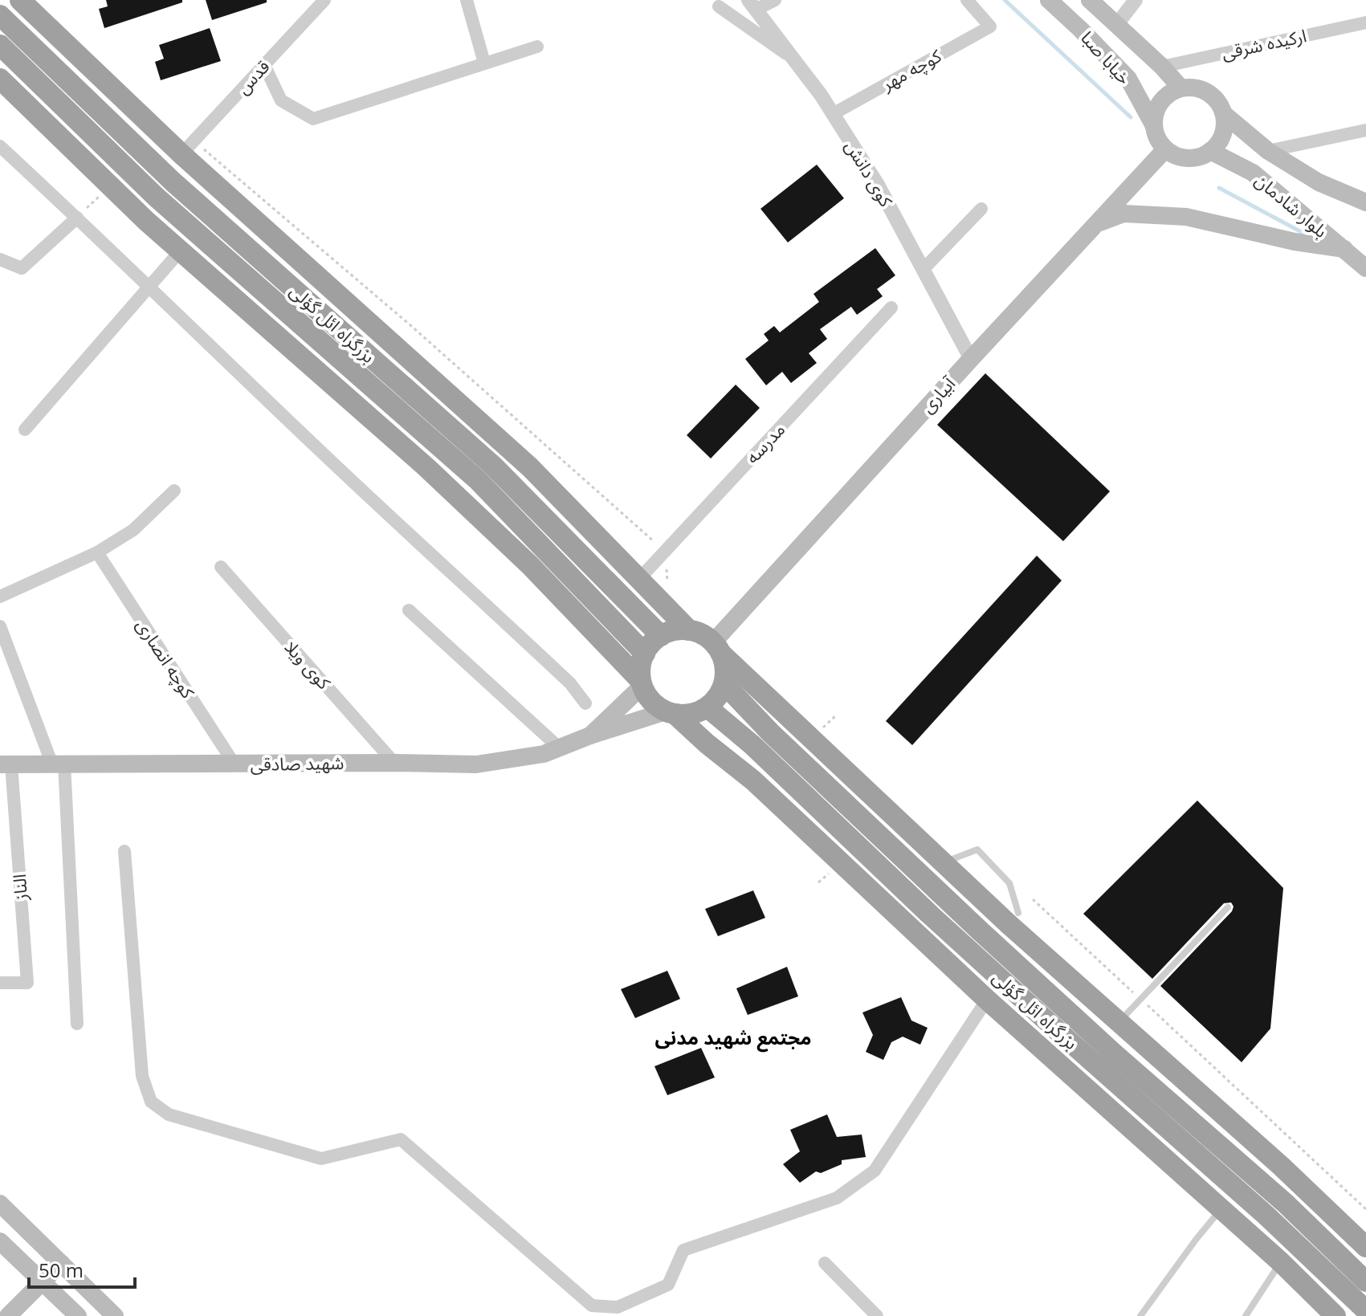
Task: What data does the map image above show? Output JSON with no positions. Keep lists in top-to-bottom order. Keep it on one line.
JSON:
{"streets":{"highway":["بزرگراه ائل گؤلی"],"main road":["خیابا صبا","بلوار شادمان","آبیاری","شهید صادقی"],"street":["ارکیده شرقی","کوچه مهر","قدس","کوی دانش","مدرسه","کوچه انصاری","کوی ویلا","الناز"]},"crossings":[["ارکیده شرقی","خیابا صبا"],["خیابا صبا","بلوار شادمان"],["خیابا صبا","آبیاری"],["کوچه مهر","کوی دانش"],["کوی دانش","آبیاری"],["بلوار شادمان","آبیاری"],["بزرگراه ائل گؤلی","آبیاری"],["بزرگراه ائل گؤلی","شهید صادقی"],["آبیاری","شهید صادقی"],["کوچه انصاری","شهید صادقی"],["کوی ویلا","شهید صادقی"],["شهید صادقی","الناز"]],"districts":["مجتمع شهید مدنی"],"scale_bar":"50 m"}
